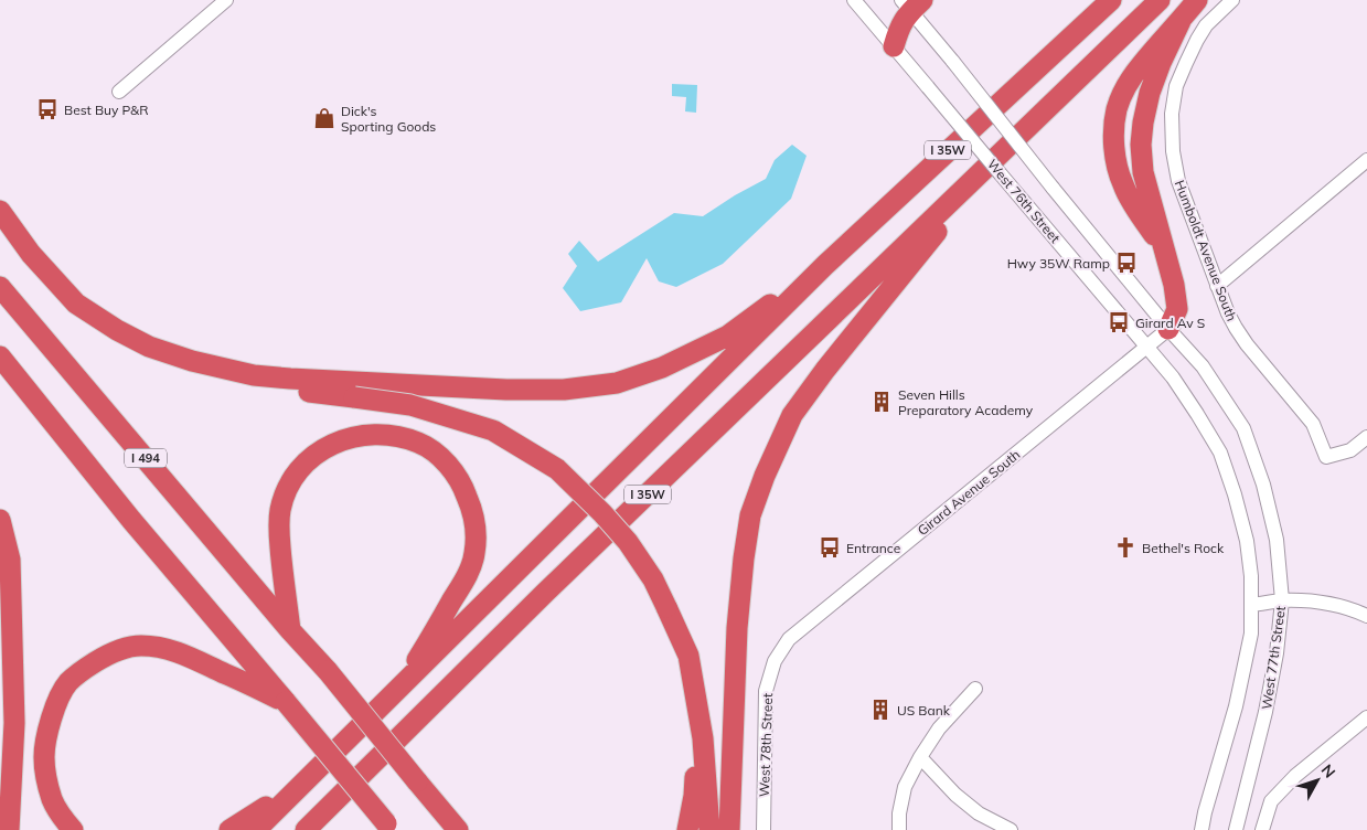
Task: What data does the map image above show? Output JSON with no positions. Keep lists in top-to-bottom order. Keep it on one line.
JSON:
{"streets":{"highway":["I 35W","I 494"],"street":["West 76th Street","Humboldt Avenue South","Girard Avenue South","West 77th Street","West 78th Street"]},"crossings":[["West 76th Street","Girard Avenue South"],["West 76th Street","West 77th Street"],["Girard Avenue South","West 77th Street"],["Girard Avenue South","West 78th Street"]],"places":{"bus stop":["Best Buy P&R","Hwy 35W Ramp","Girard Av S","Entrance"],"shop":["Dick's Sporting Goods"],"building":["Seven Hills Preparatory Academy","US Bank"],"church":["Bethel's Rock"]},"north":"top right"}
